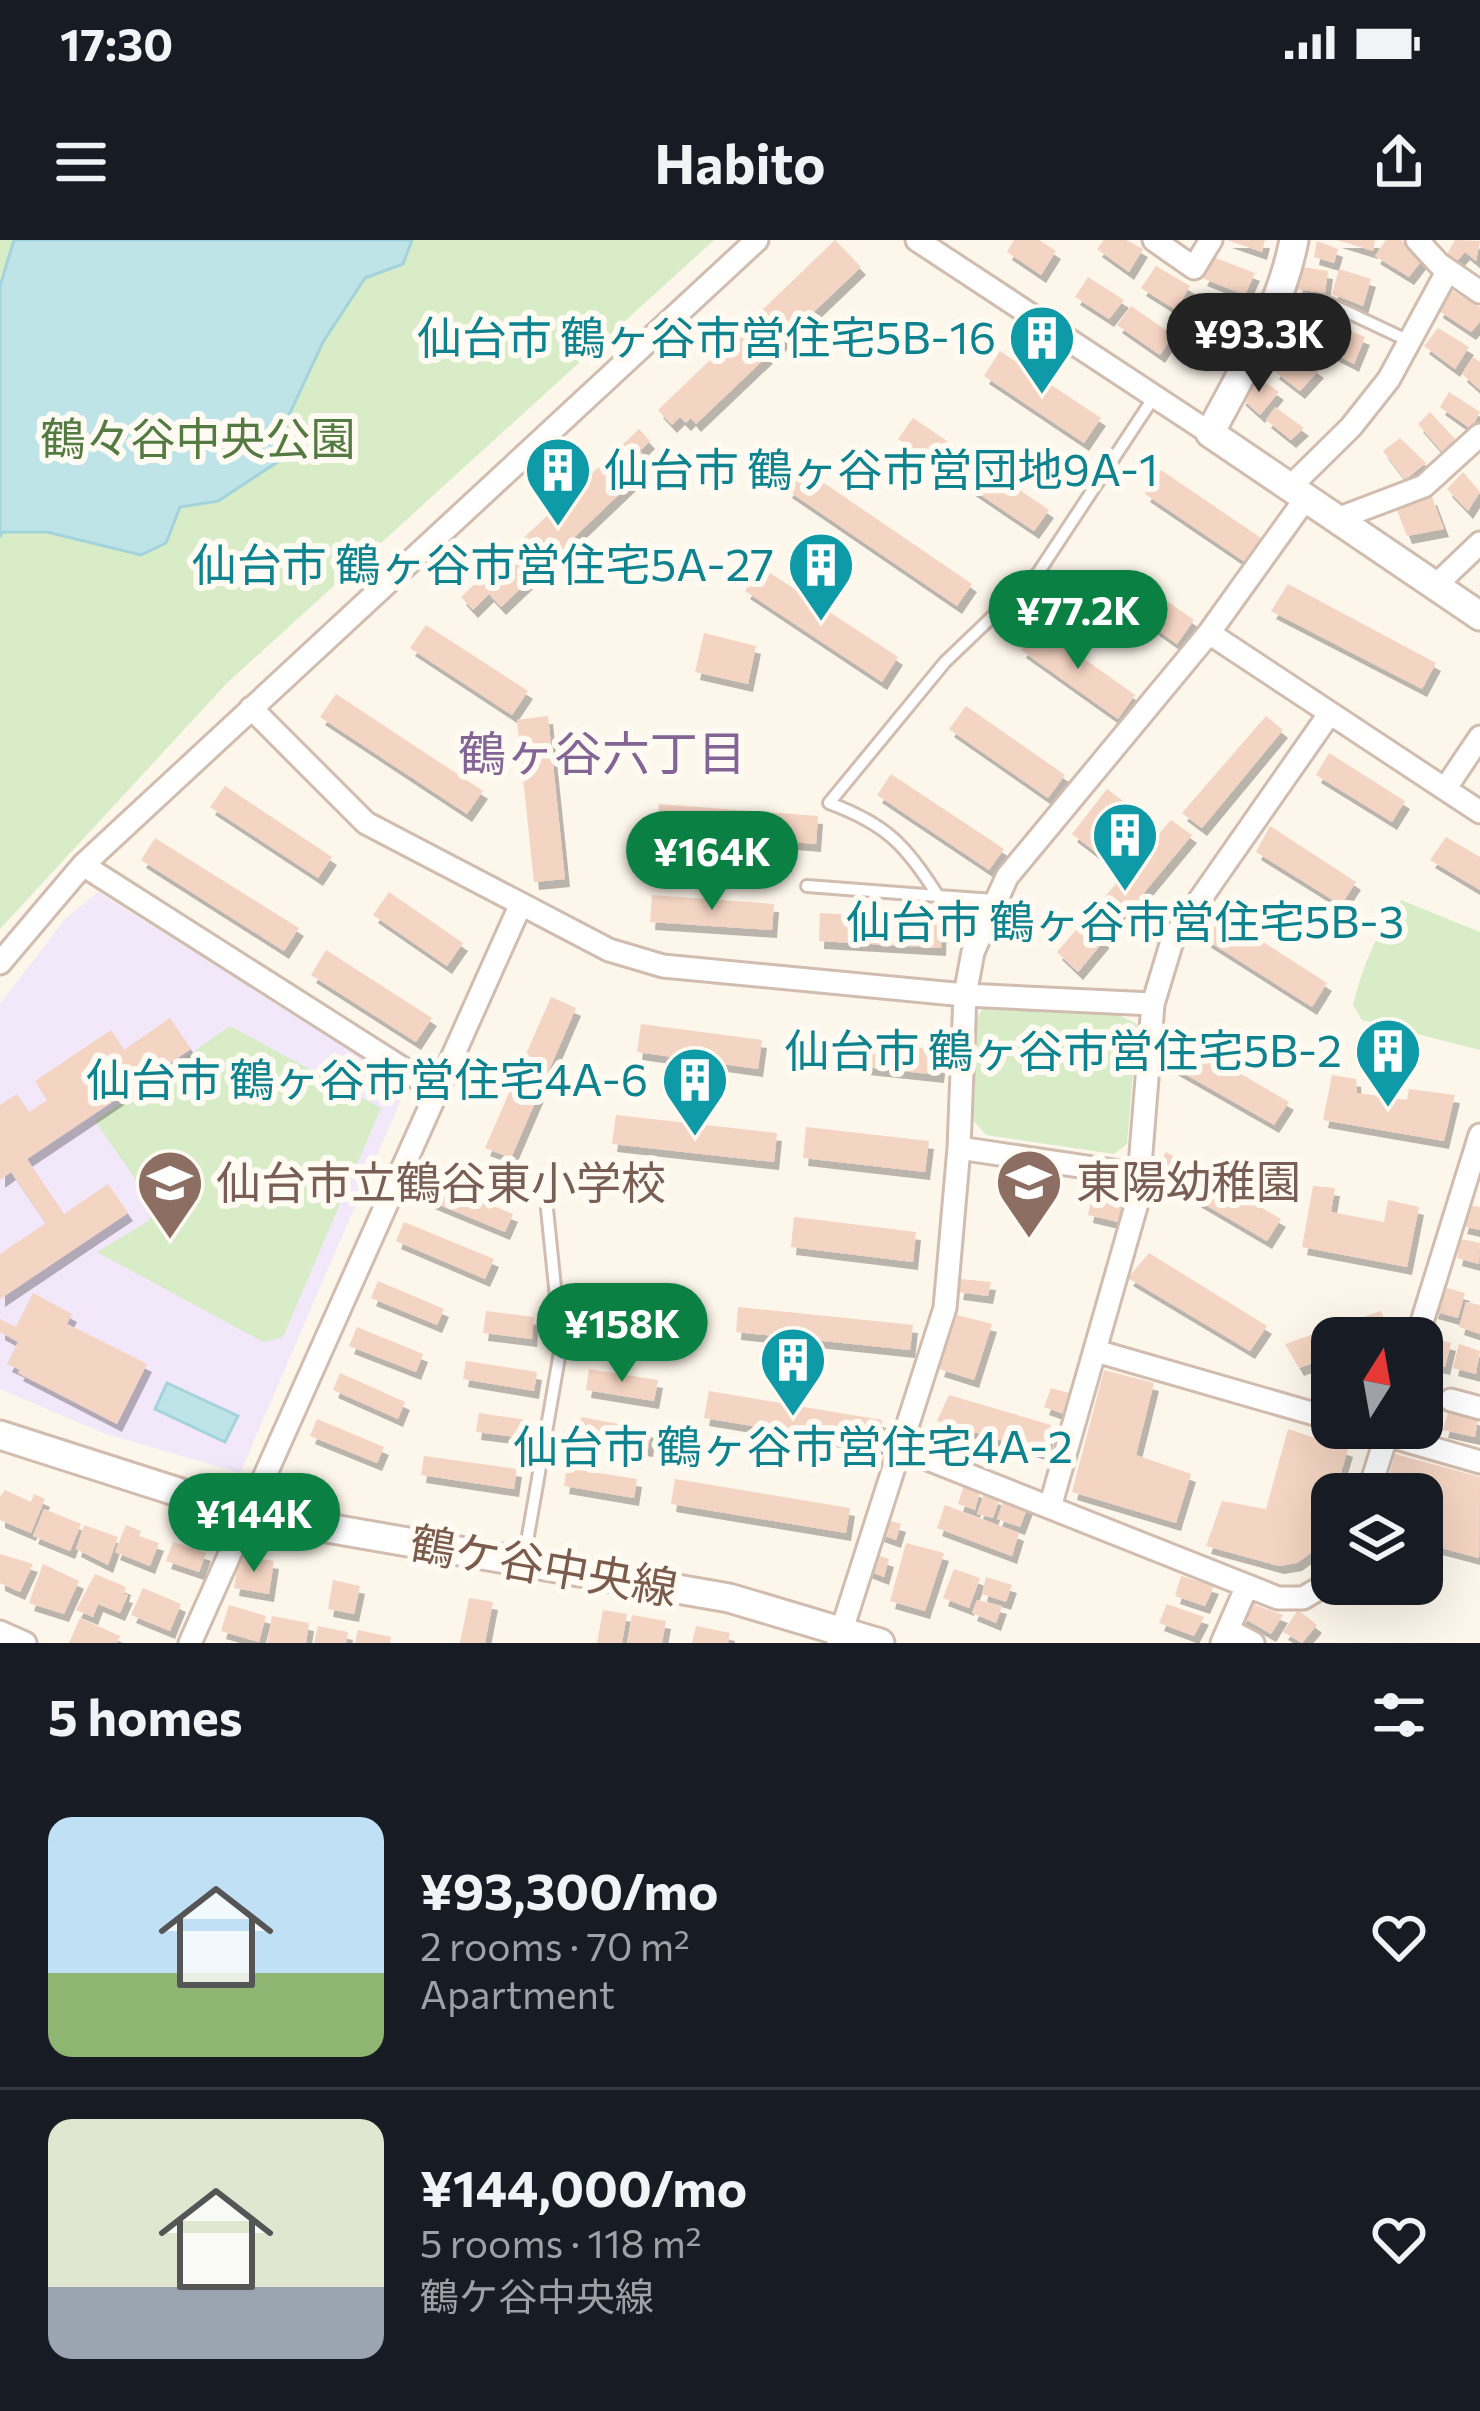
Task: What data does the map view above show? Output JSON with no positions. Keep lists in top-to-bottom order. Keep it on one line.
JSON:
{"streets":{"street":["鶴ケ谷中央線"]},"districts":["鶴ヶ谷六丁目"],"parks":["鶴々谷中央公園"],"places":{"building":["仙台市 鶴ヶ谷市営住宅5B-16","仙台市 鶴ヶ谷市営団地9A-1","仙台市 鶴ヶ谷市営住宅5A-27","仙台市 鶴ヶ谷市営住宅5B-3","仙台市 鶴ヶ谷市営住宅5B-2","仙台市 鶴ヶ谷市営住宅4A-6","仙台市 鶴ヶ谷市営住宅4A-2"],"school or university":["東陽幼稚園","仙台市立鶴谷東小学校"]},"north":"top","page":{"status":"17:30","header":"Habito","price":["¥93.3K","¥77.2K","¥164K","¥158K","¥144K"],"heading":"5 homes","list":[{"name":"¥93,300/mo","note":"2 rooms · 70 m² · Apartment"},{"name":"¥144,000/mo","note":"5 rooms · 118 m² · 鶴ケ谷中央線"}]}}
